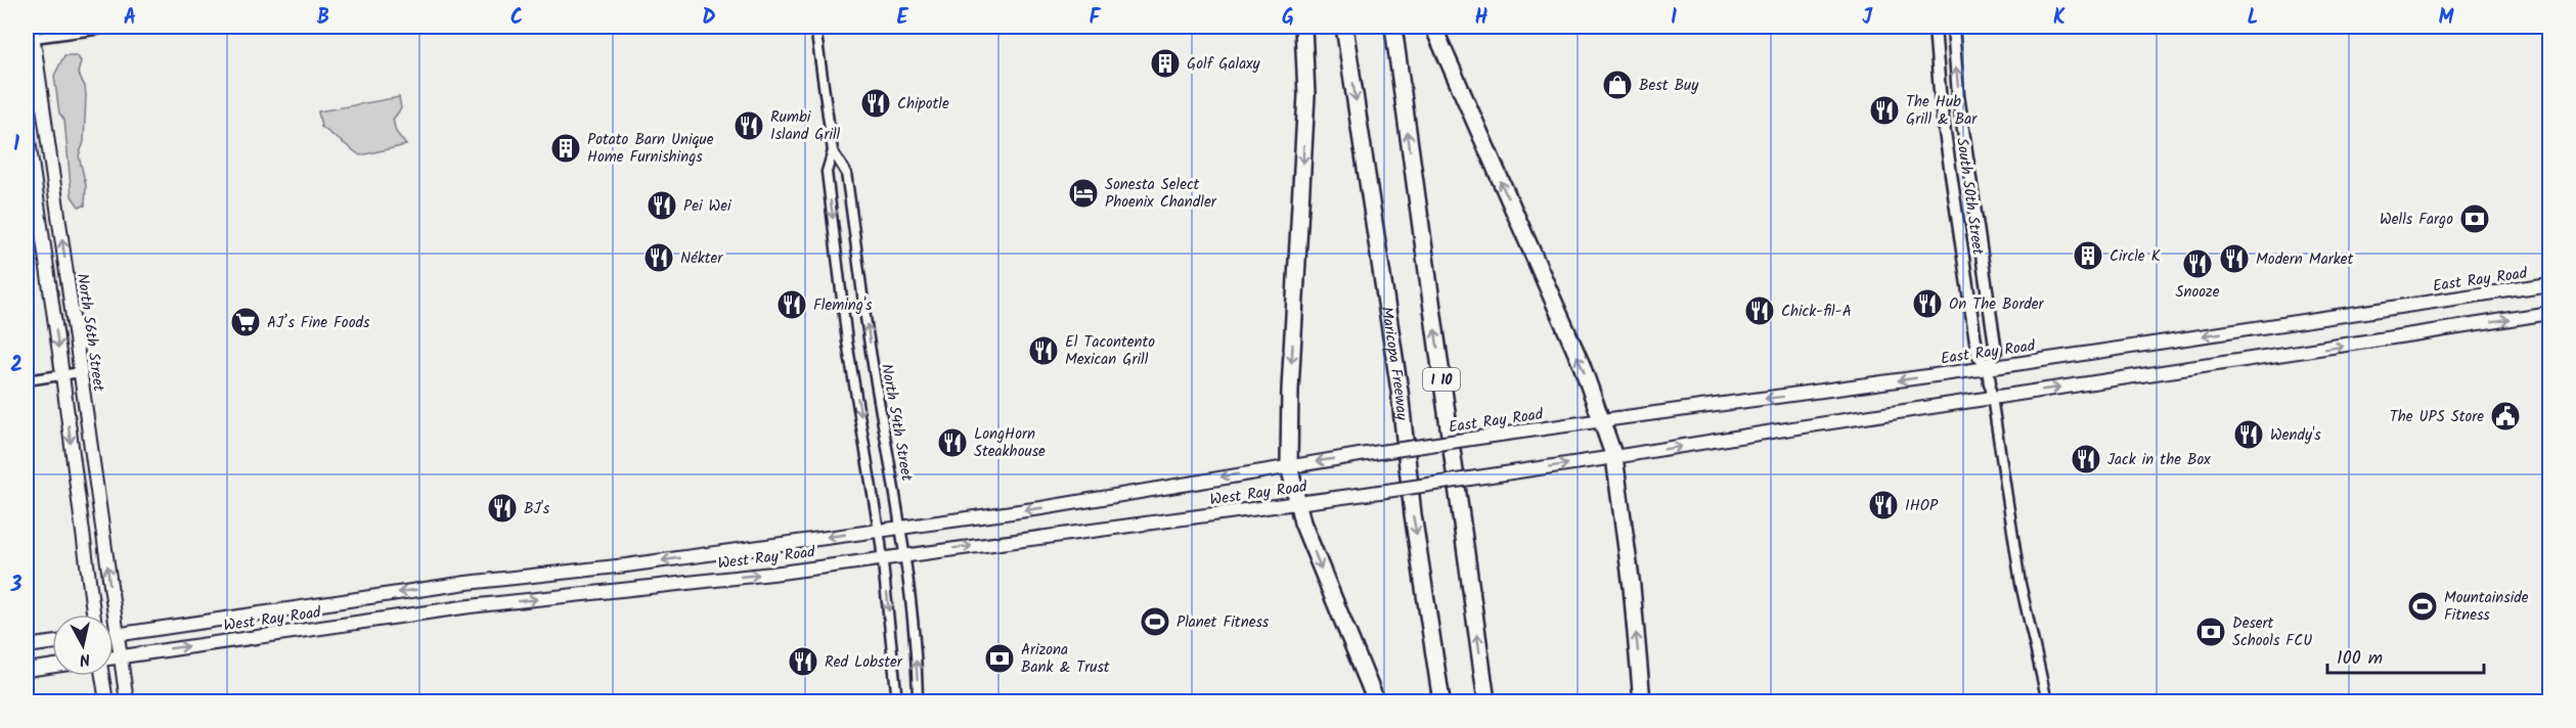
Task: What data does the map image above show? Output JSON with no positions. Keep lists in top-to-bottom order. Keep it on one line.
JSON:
{"streets":{"highway":["Maricopa Freeway","I 10"],"main road":["East Ray Road","North 56th Street","West Ray Road"],"street":["South 50th Street","North 54th Street"]},"crossings":[["South 50th Street","East Ray Road"],["East Ray Road","West Ray Road"],["North 56th Street","West Ray Road"],["North 54th Street","West Ray Road"]],"places":{"building":["Golf Galaxy","Potato Barn Unique Home Furnishings","Circle K"],"shop":["Best Buy"],"restaurant":["Chipotle","The Hub Grill & Bar","Rumbi Island Grill","Pei Wei","Nékter","Modern Market","Snooze","On The Border","Fleming's","Chick-fil-A","El Tacontento Mexican Grill","Wendy's","LongHorn Steakhouse","Jack in the Box","IHOP","BJ's","Red Lobster"],"hotel":["Sonesta Select Phoenix Chandler"],"bank":["Wells Fargo","Desert Schools FCU","Arizona Bank & Trust"],"supermarket":["AJ’s Fine Foods"],"public building":["The UPS Store"],"sports":["Mountainside Fitness","Planet Fitness"]},"scale_bar":"100 m","north":"bottom","grid":{"columns":["A","B","C","D","E","F","G","H","I","J","K","L","M"],"rows":["1","2","3"]}}
